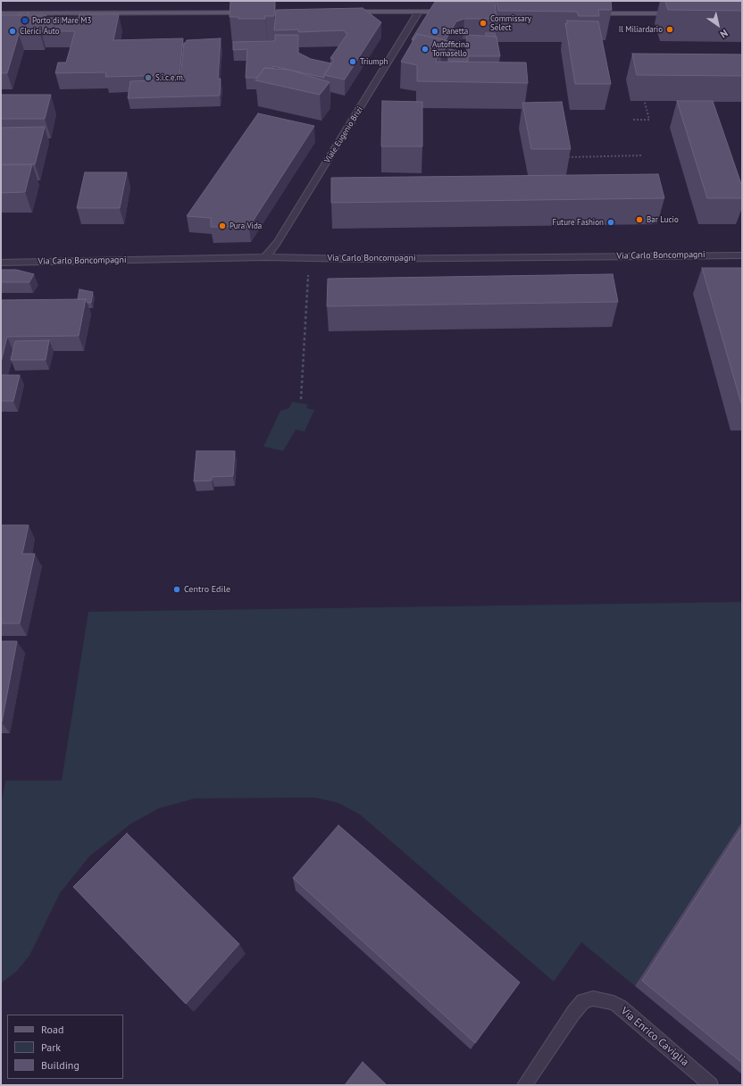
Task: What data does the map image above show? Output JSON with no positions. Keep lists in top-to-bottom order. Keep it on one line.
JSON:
{"streets":{"street":["Viale Eugenio Brizi","Via Carlo Boncompagni","Via Enrico Caviglia"]},"crossings":[["Viale Eugenio Brizi","Via Carlo Boncompagni"]],"places":["Porto di Mare M3","Commissary Select","Il Miliardario","Clerici Auto","Panetta","Autofficina Tomasello","Triumph","S.i.c.e.m.","Bar Lucio","Future Fashion","Pura Vida","Centro Edile"],"legend":["Road","Park","Building"],"north":"bottom right"}
